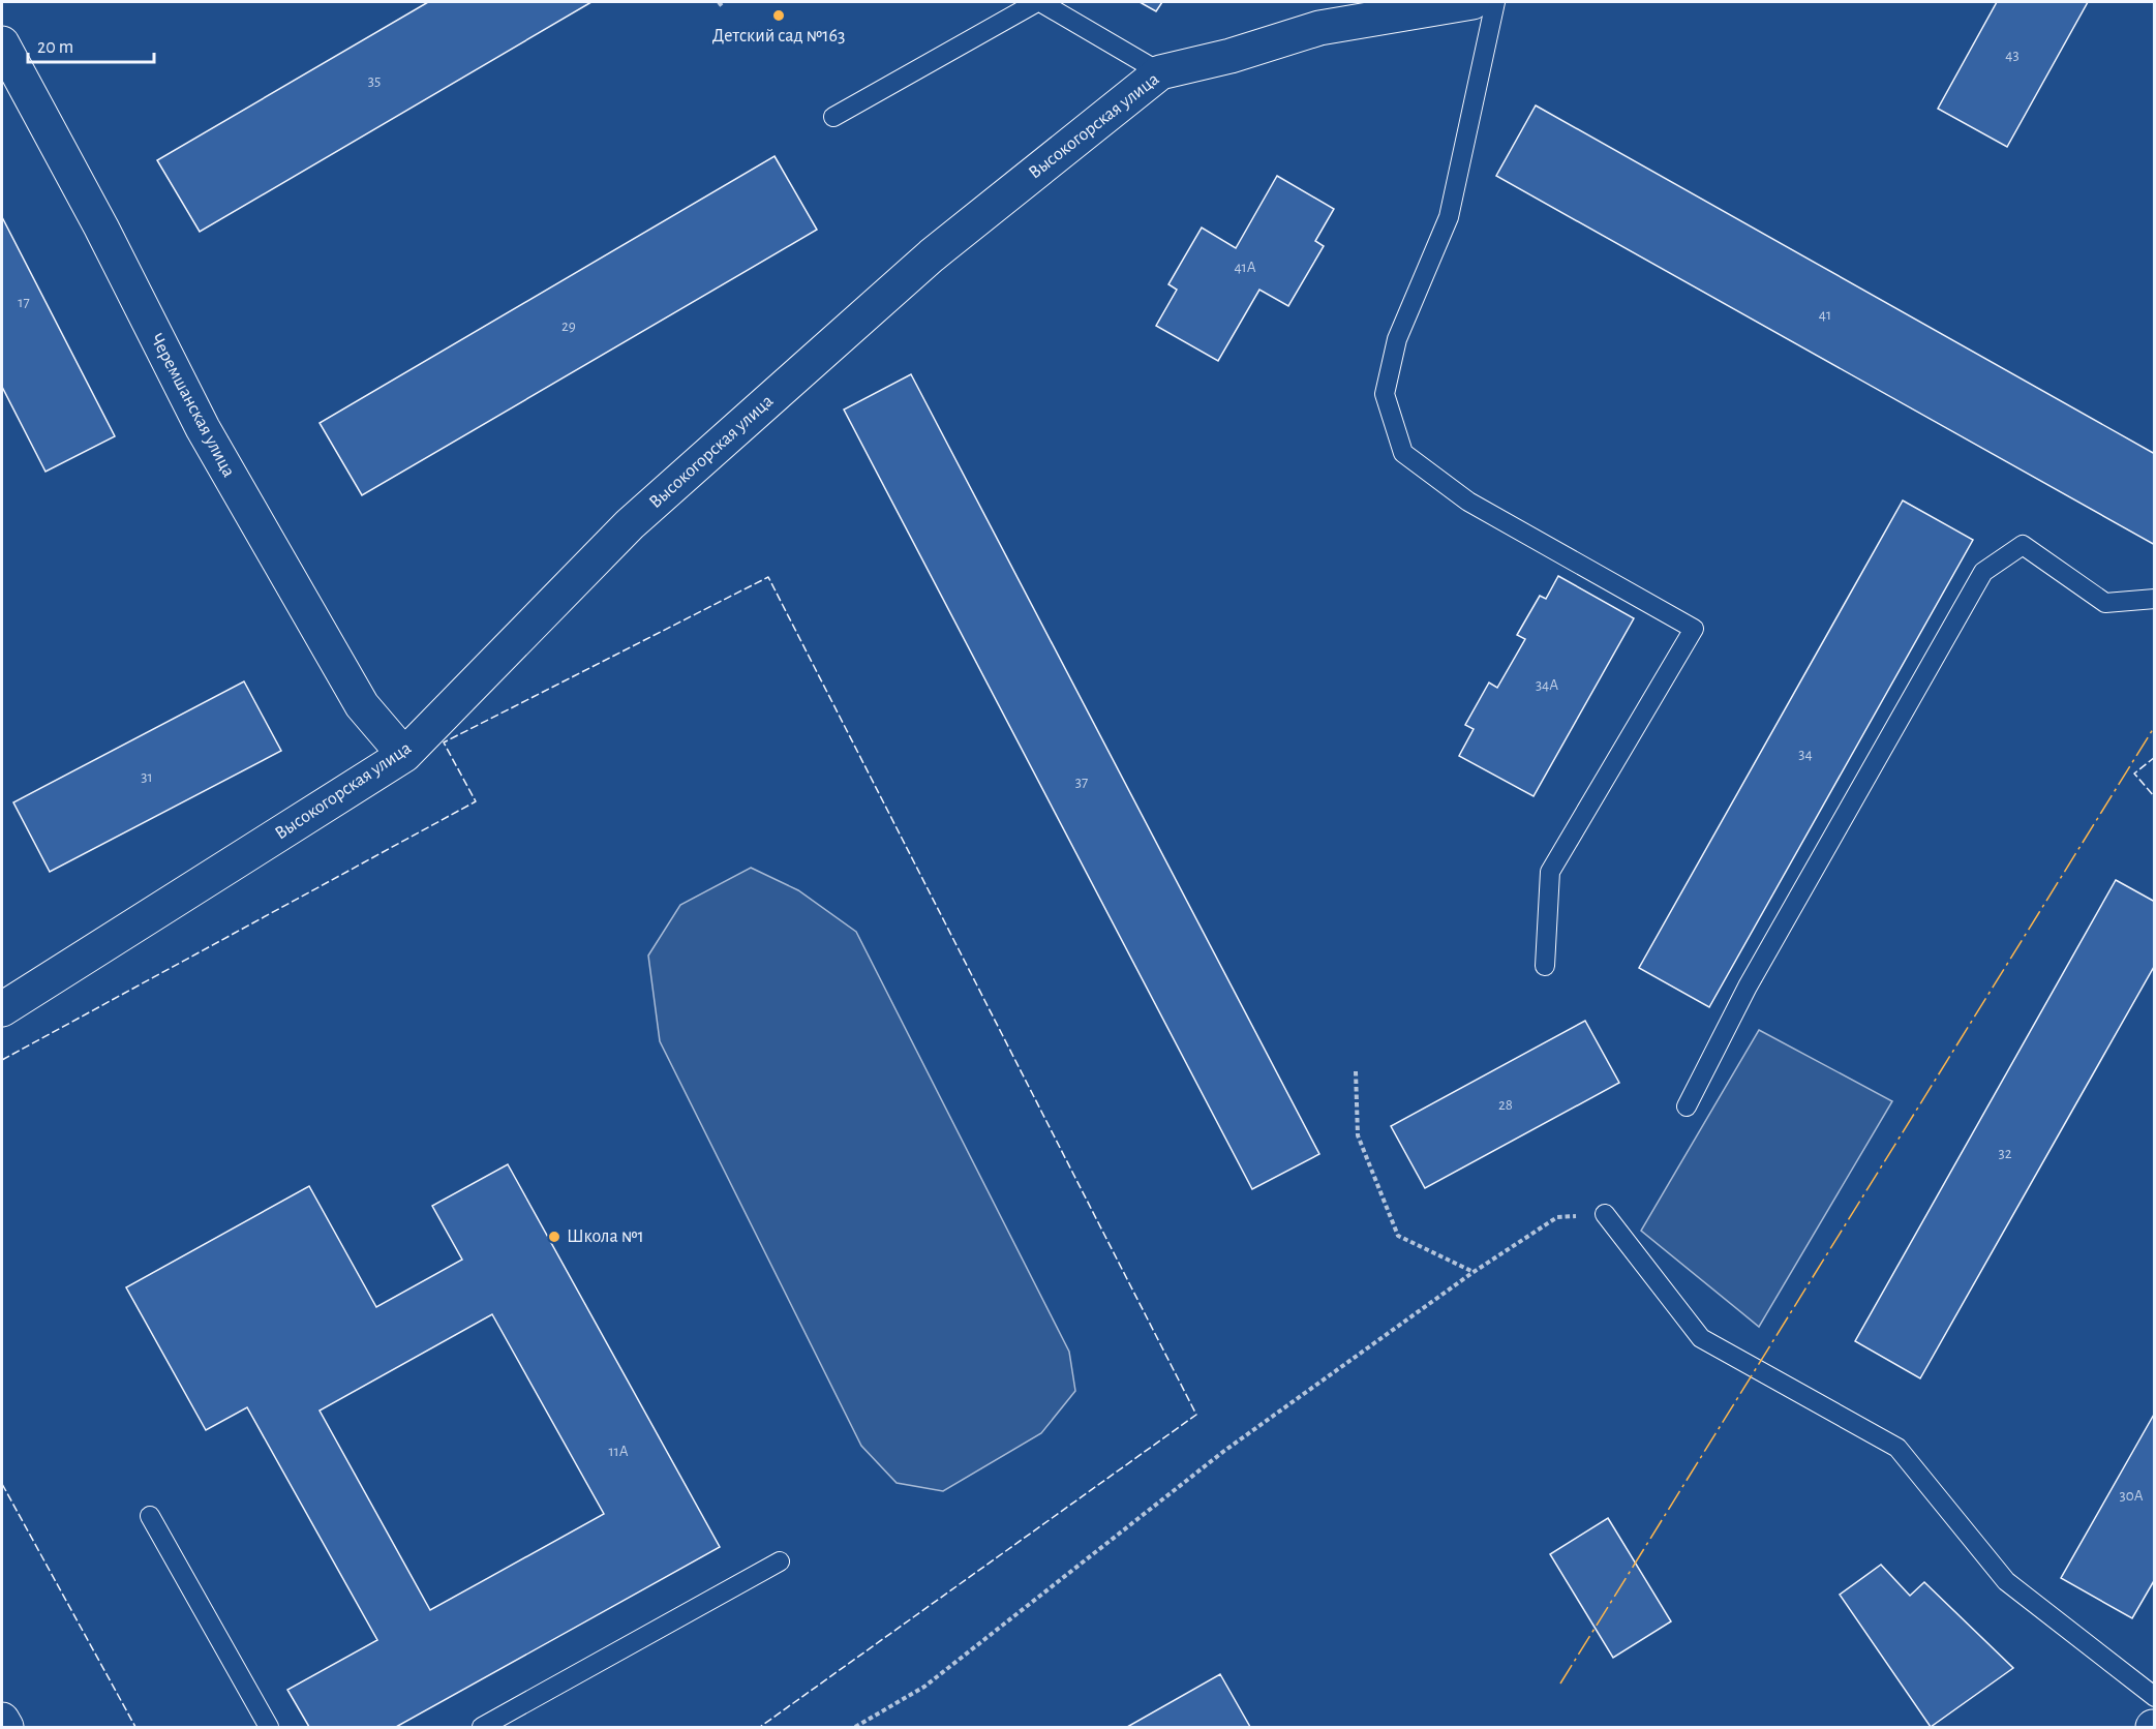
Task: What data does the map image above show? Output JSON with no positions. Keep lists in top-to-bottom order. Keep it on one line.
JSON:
{"streets":{"street":["Высокогорская улица","Черемшанская улица"]},"crossings":[["Высокогорская улица","Черемшанская улица"]],"places":["Детский сад №163","Школа №1"],"house_numbers":["43","35","41А","17","41","29","34А","34","31","37","28","32","11А","30А"],"scale_bar":"20 m"}
